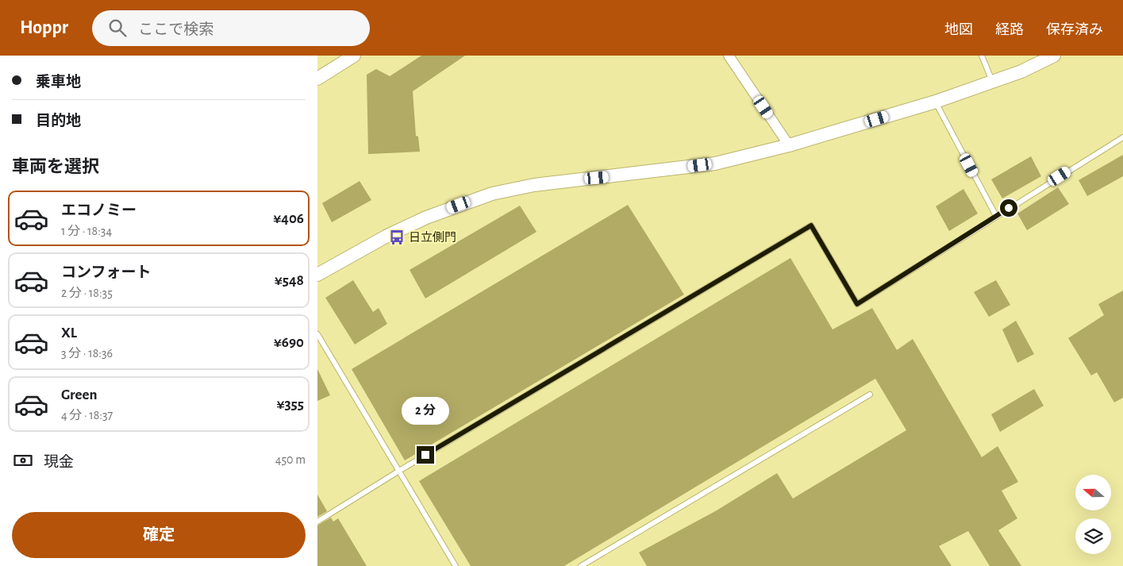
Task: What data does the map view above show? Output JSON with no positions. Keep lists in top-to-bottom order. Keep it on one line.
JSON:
{"places":{"bus stop":["日立側門"]},"north":"left","page":{"header":"Hoppr","search":"ここで検索","nav":["地図","経路","保存済み"],"banner":["乗車地","目的地"],"heading":"車両を選択","list":[{"name":"エコノミー","note":"1 分 · 18:34","value":"¥406"},{"name":"コンフォート","note":"2 分 · 18:35","value":"¥548"},{"name":"XL","note":"3 分 · 18:36","value":"¥690"},{"name":"Green","note":"4 分 · 18:37","value":"¥355"}],"bubble":"2 分","pay":["現金","450 m"],"buttons":"確定"}}
